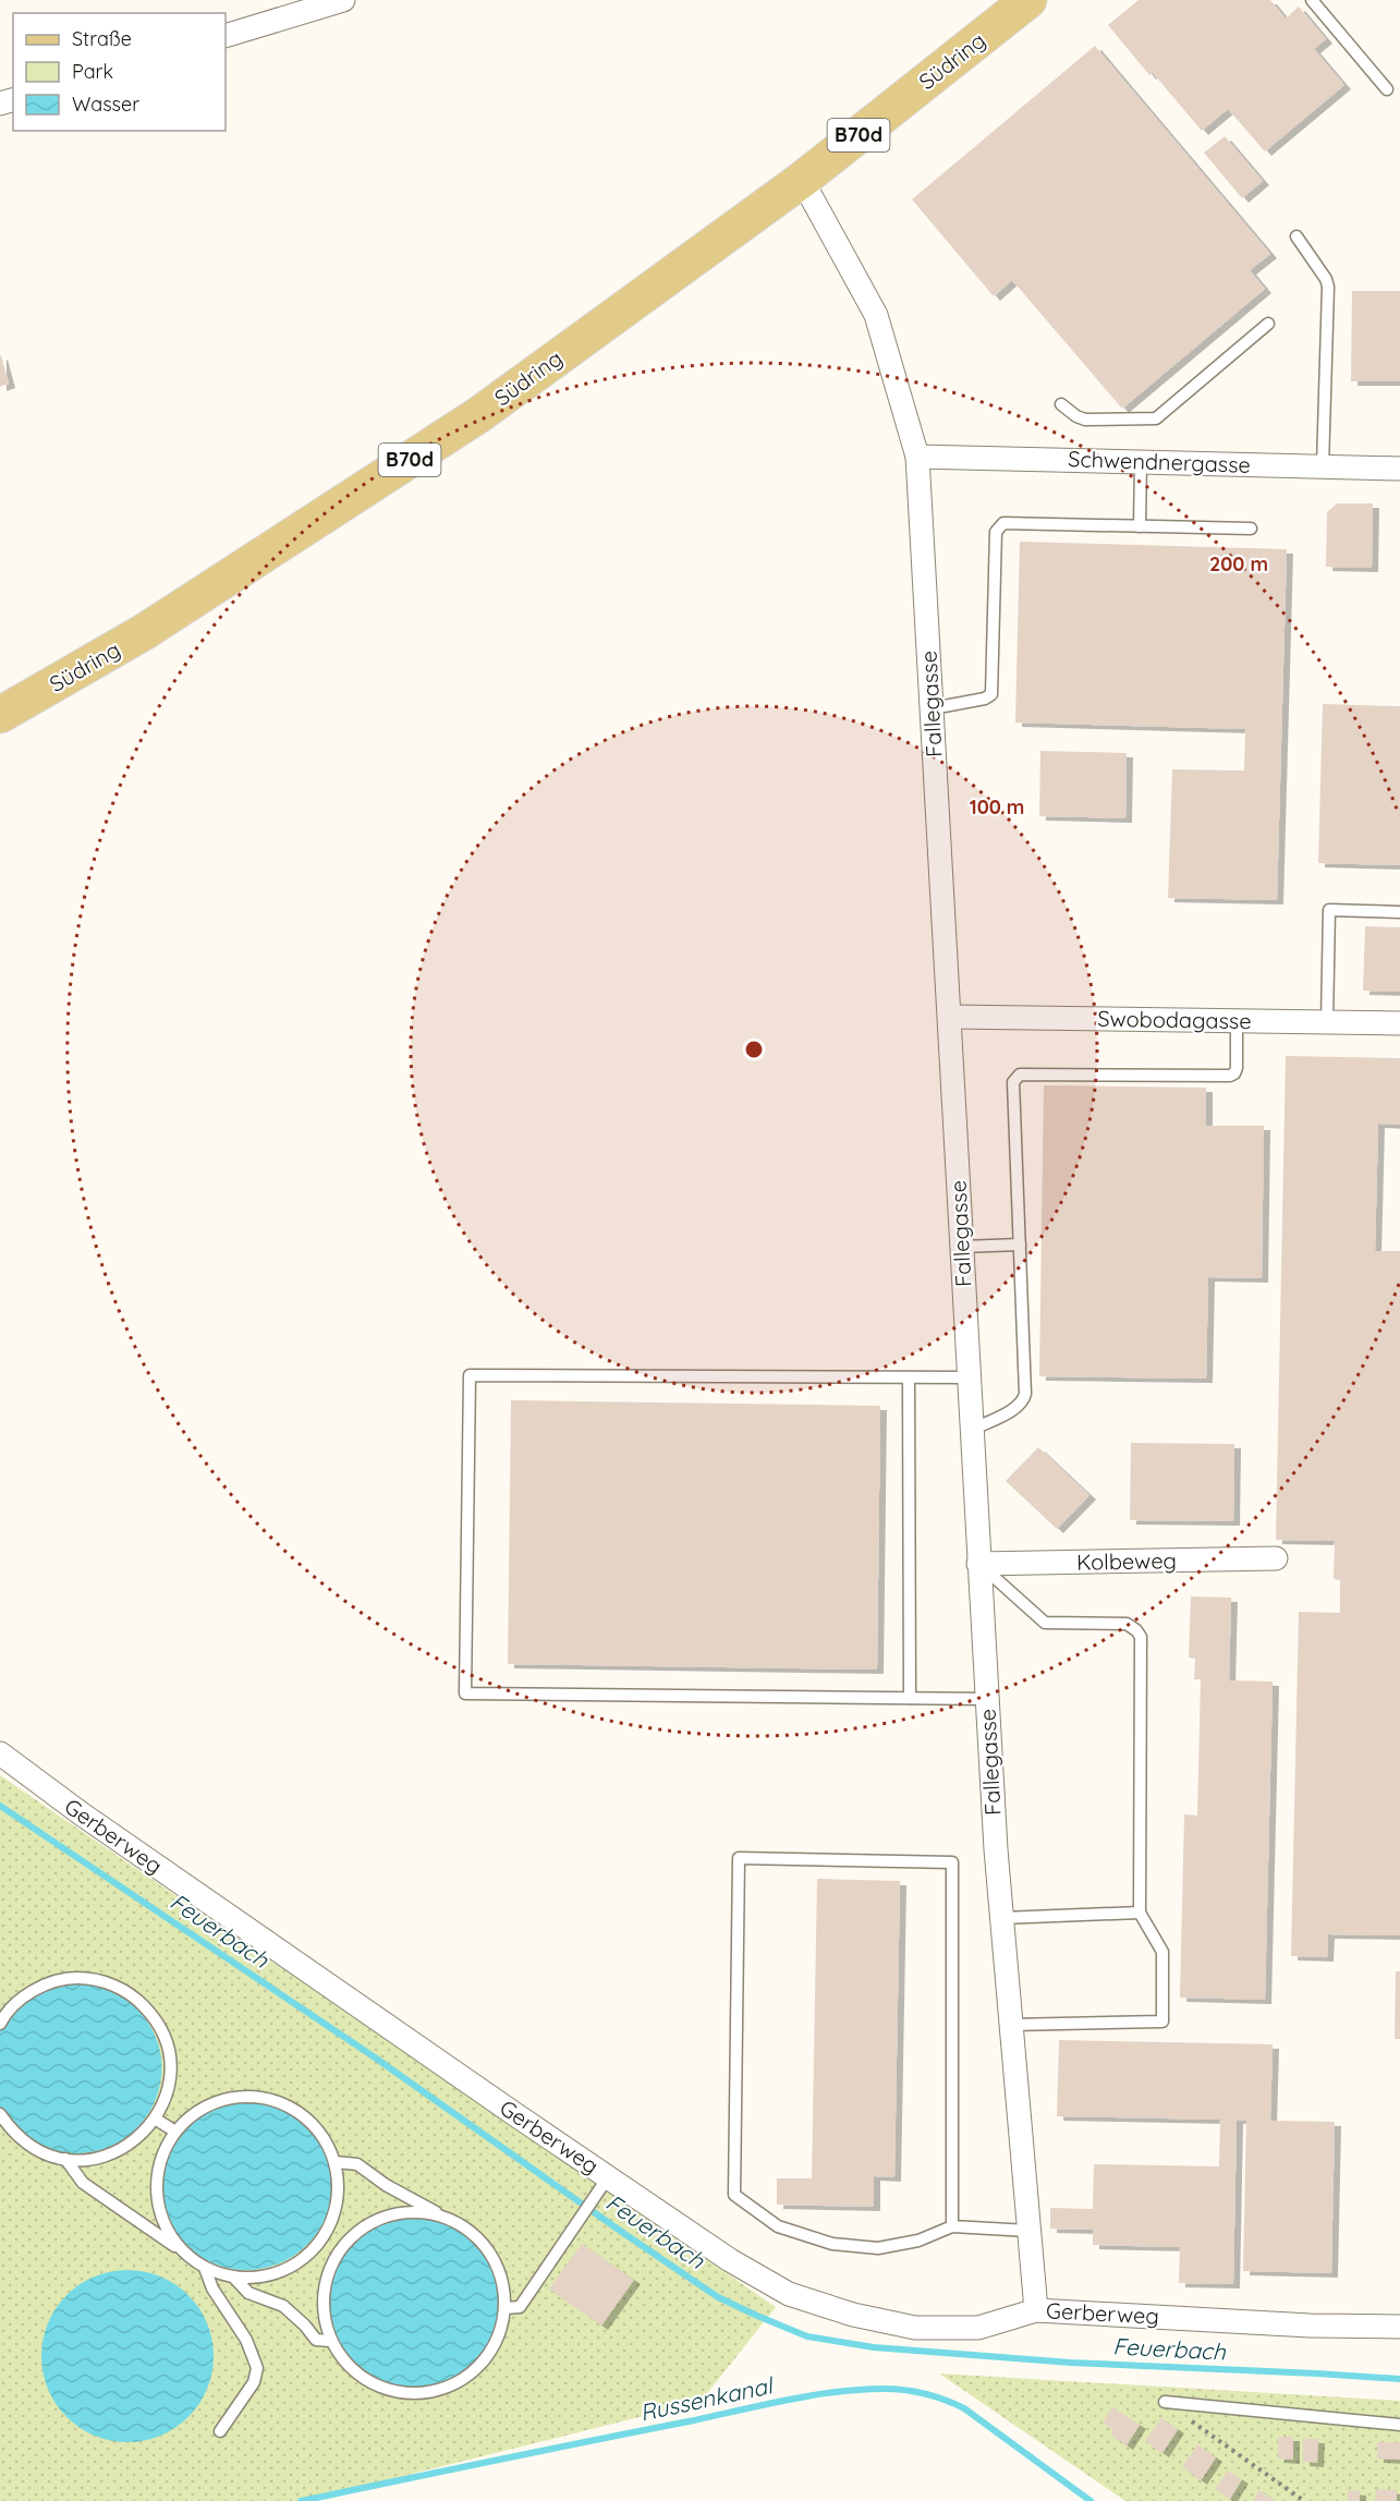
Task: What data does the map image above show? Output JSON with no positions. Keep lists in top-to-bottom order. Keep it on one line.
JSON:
{"streets":{"main road":["Südring","B70d"],"street":["Schwendnergasse","Fallegasse","Swobodagasse","Kolbeweg","Gerberweg"]},"crossings":[["Südring","Fallegasse"],["Schwendnergasse","Fallegasse"],["Fallegasse","Swobodagasse"],["Fallegasse","Kolbeweg"],["Fallegasse","Gerberweg"]],"water":["Feuerbach","Russenkanal"],"legend":["Straße","Park","Wasser"],"rings":["200 m","100 m"]}
